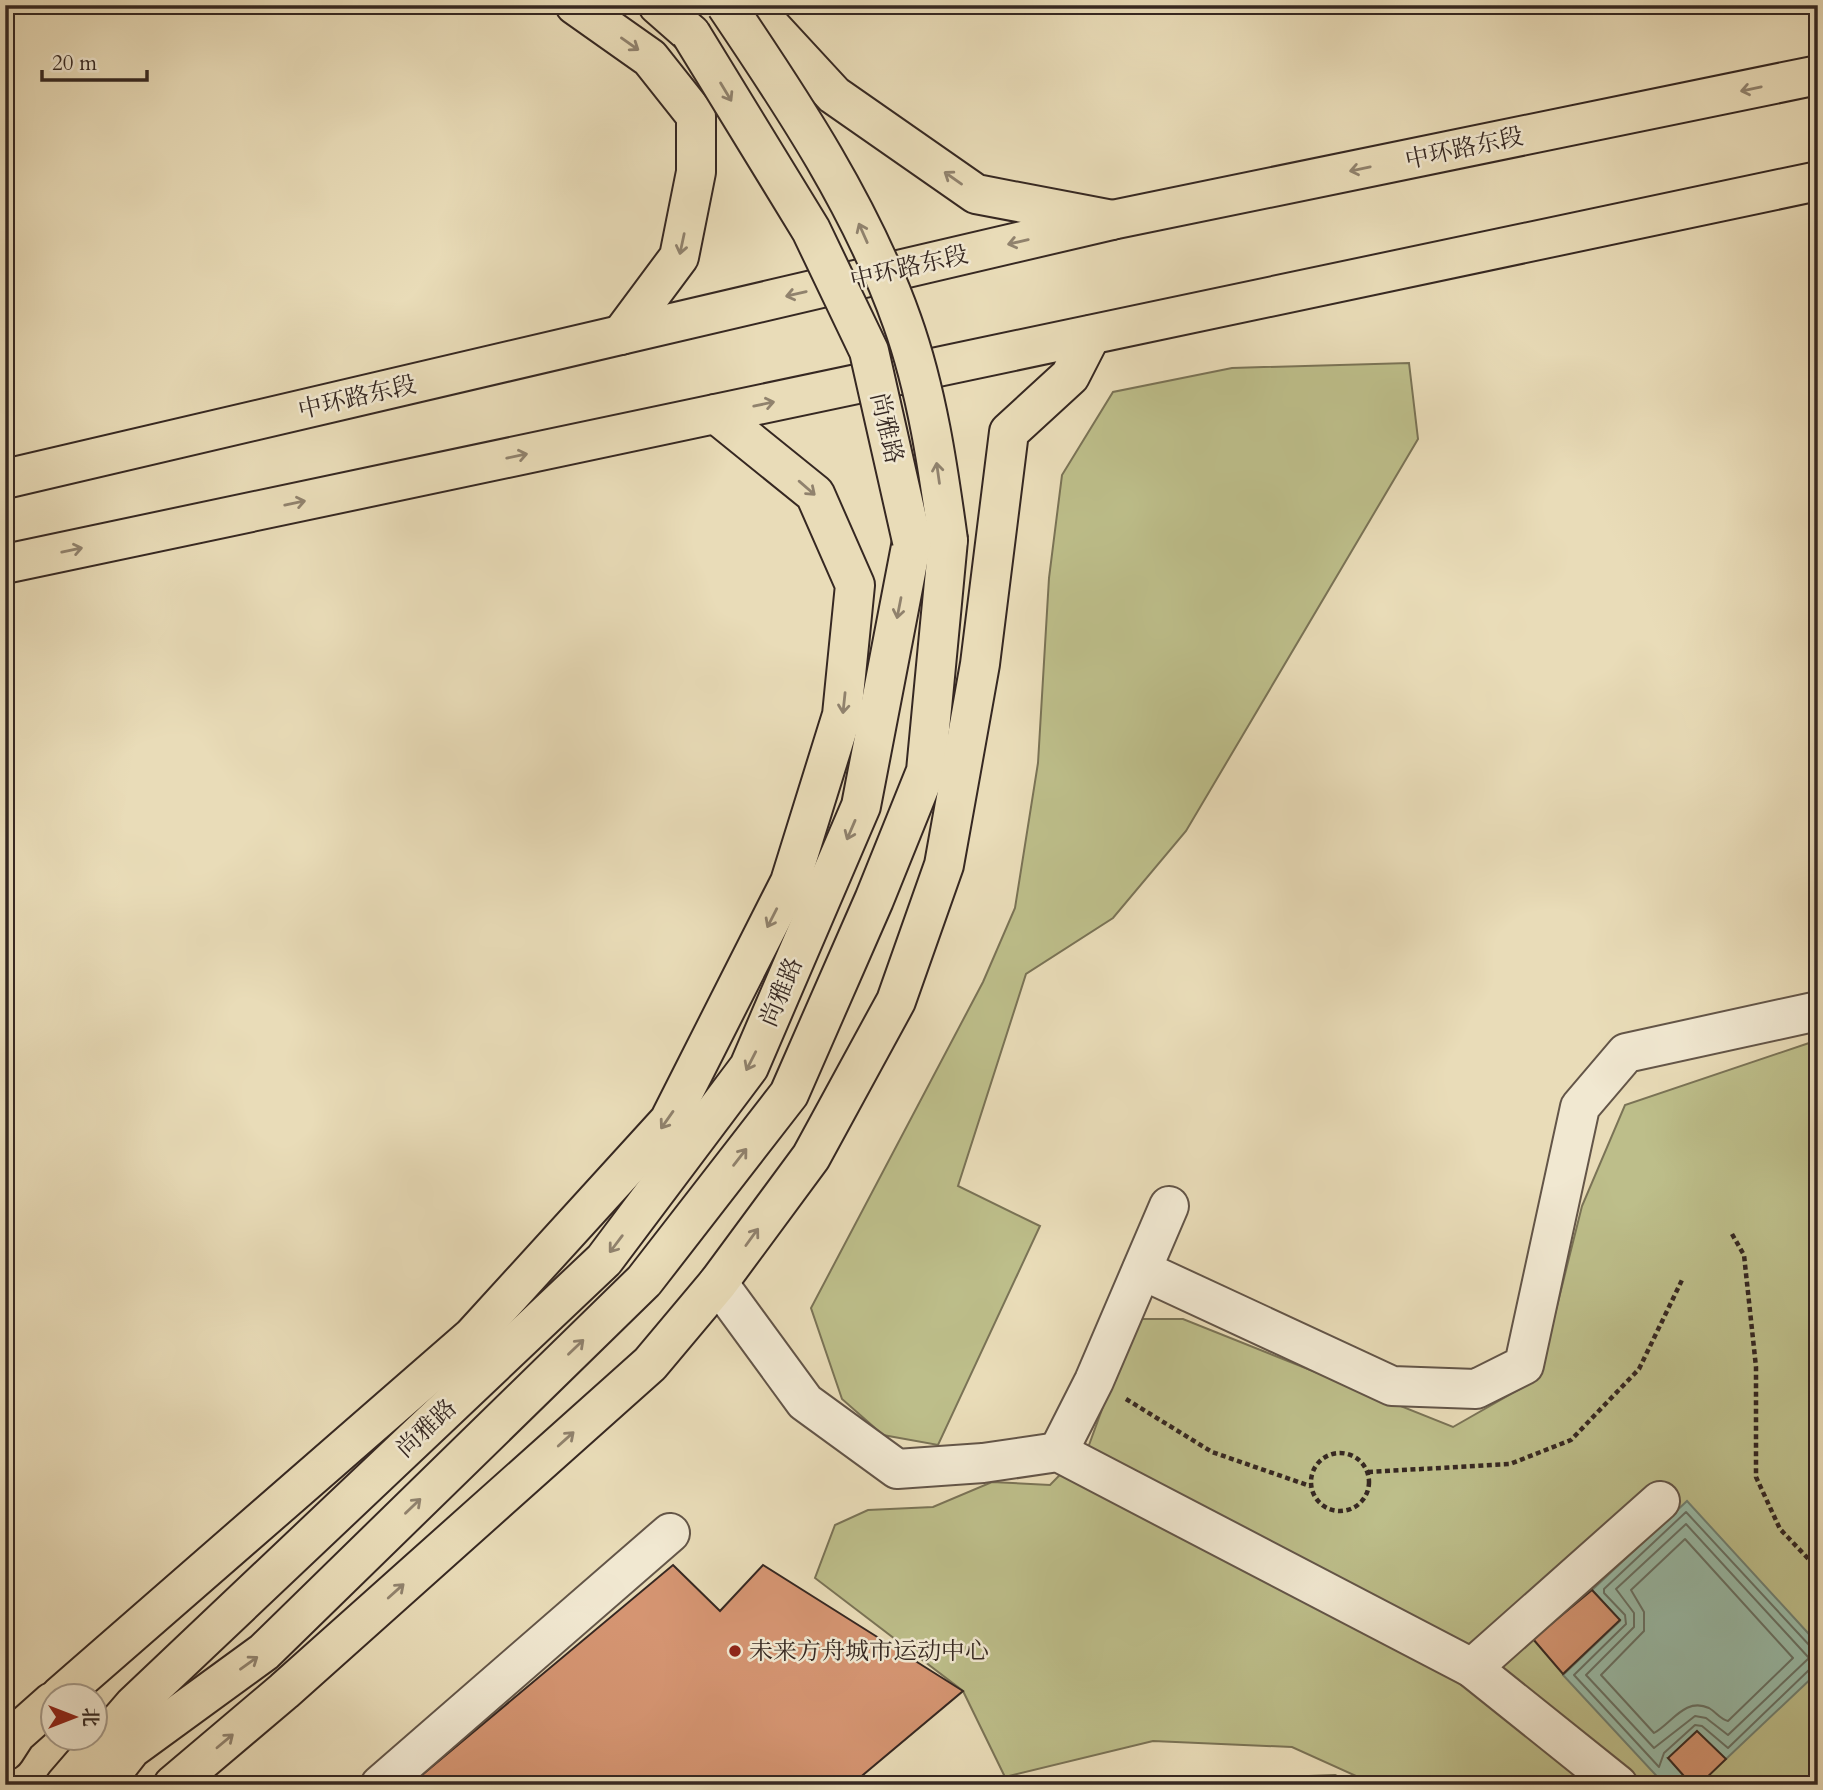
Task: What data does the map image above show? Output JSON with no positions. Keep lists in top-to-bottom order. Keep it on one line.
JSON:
{"streets":{"main road":["中环路东段","尚雅路"]},"places":["未来方舟城市运动中心"],"scale_bar":"20 m","north":"right"}
